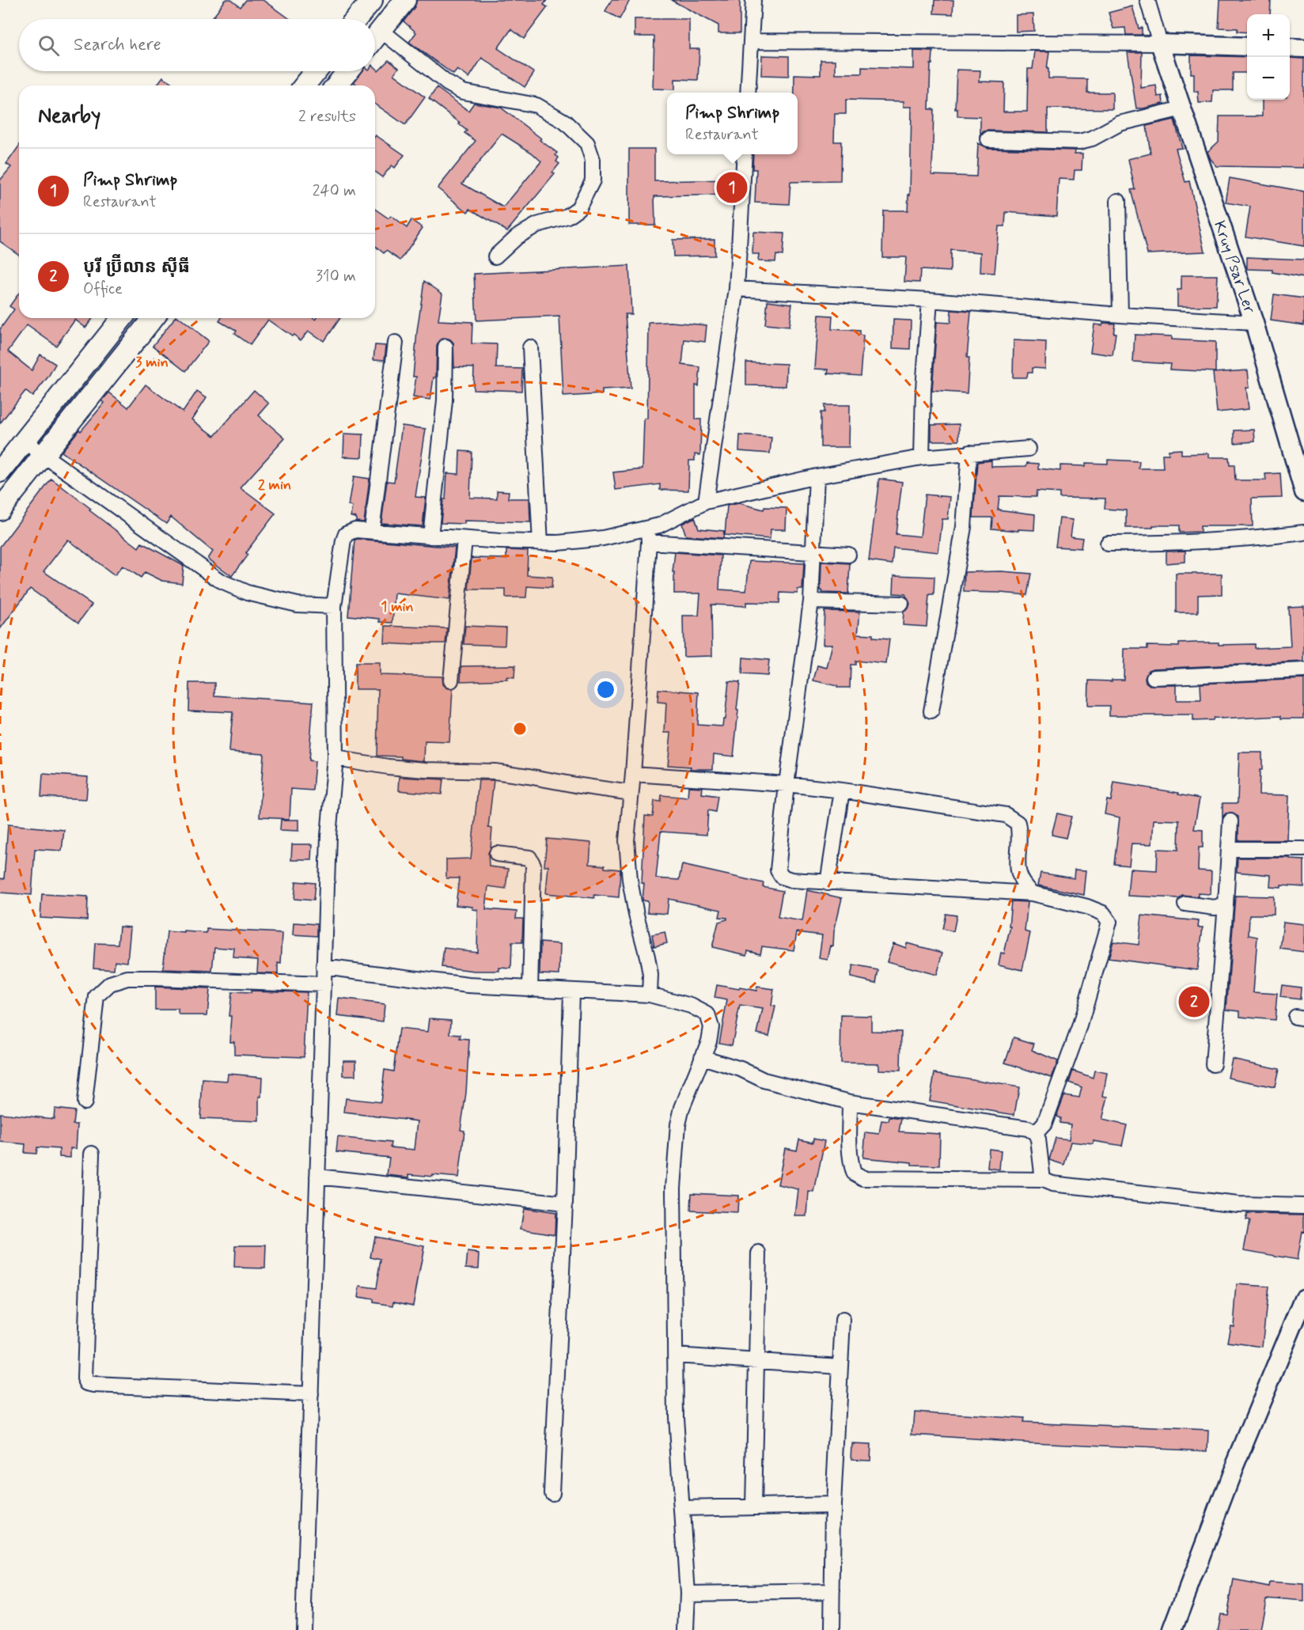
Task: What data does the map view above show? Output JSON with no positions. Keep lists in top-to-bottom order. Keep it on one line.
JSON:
{"streets":{"street":["Kruy Psar Ler"]},"page":{"map_buttons":["+","−"],"search":"Search here","heading":["Nearby","2 results"],"popup":["Pimp Shrimp","Restaurant"],"list":[{"mark":"1","name":"Pimp Shrimp","note":"Restaurant","value":"240 m"},{"mark":"2","name":"បុរី ប្រ៊ីលាន សុីធី","note":"Office","value":"310 m"}],"pins":["1","2"]},"rings":["3 min","2 min","1 min"]}
